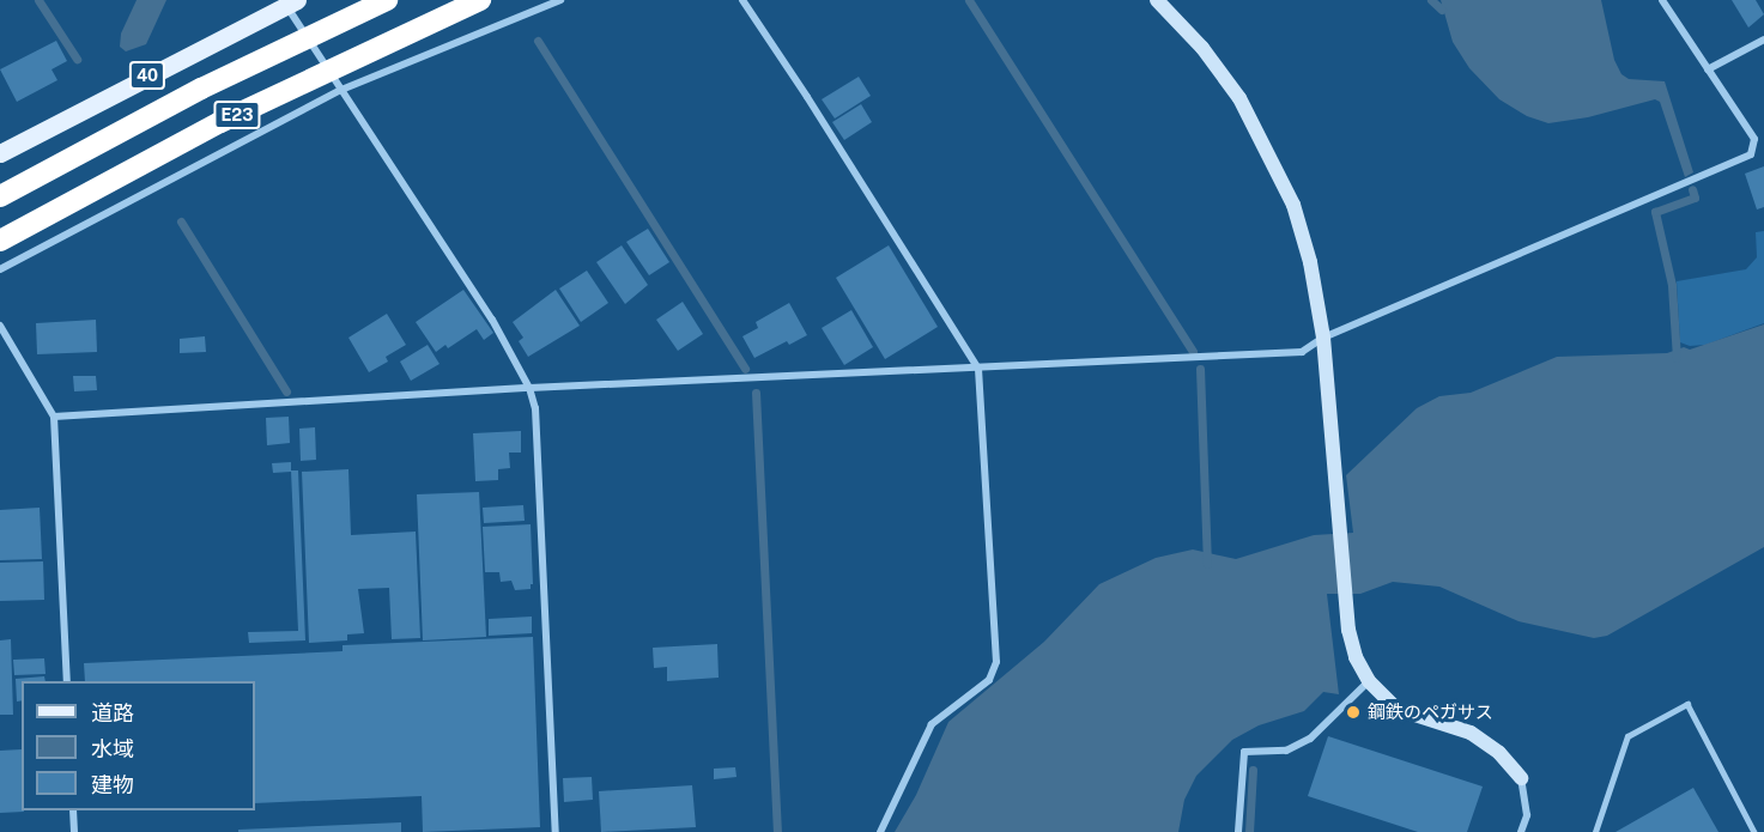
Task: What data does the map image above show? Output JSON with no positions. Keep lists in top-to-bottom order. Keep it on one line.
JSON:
{"streets":{"highway":["E23"],"main road":["40"]},"places":["鋼鉄のペガサス"],"legend":["道路","水域","建物"]}
